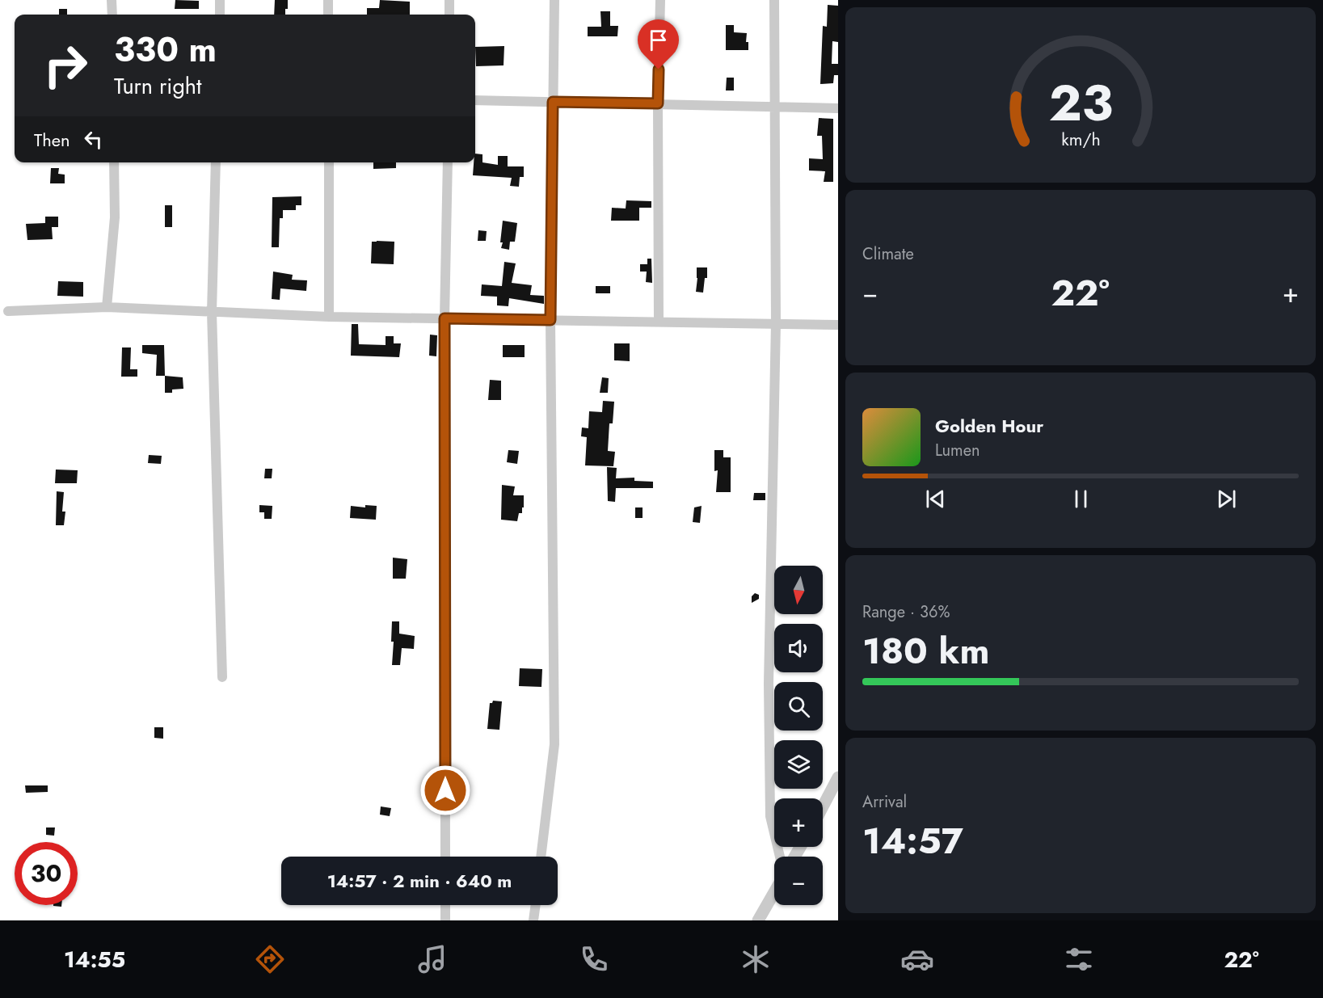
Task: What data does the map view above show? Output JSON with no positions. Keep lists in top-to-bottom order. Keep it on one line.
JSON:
{"north":"bottom","page":{"turn":["330 m","Turn right"],"then":"Then","tile":["Climate",["Range · 36%","180 km"],["Arrival","14:57"]],"heat":["−","22°","+"],"song":["Golden Hour","Lumen"],"map_buttons":["+","−"],"limit":"30","trip":"14:57 · 2 min · 640 m","tabs":["14:55","22°"],"gauge":["23","km/h"]}}
